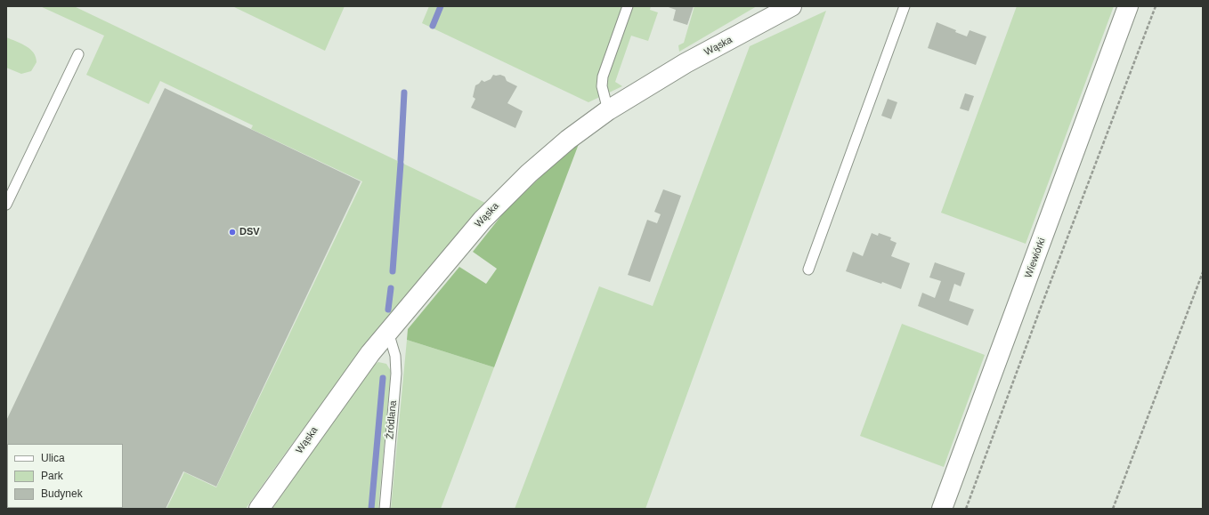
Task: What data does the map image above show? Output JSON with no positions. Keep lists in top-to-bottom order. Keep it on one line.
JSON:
{"streets":{"street":["Wąska","Wiewiórki"],"lane":["Źródlana"]},"crossings":[["Wąska","Źródlana"]],"places":["DSV"],"legend":["Ulica","Park","Budynek"]}
